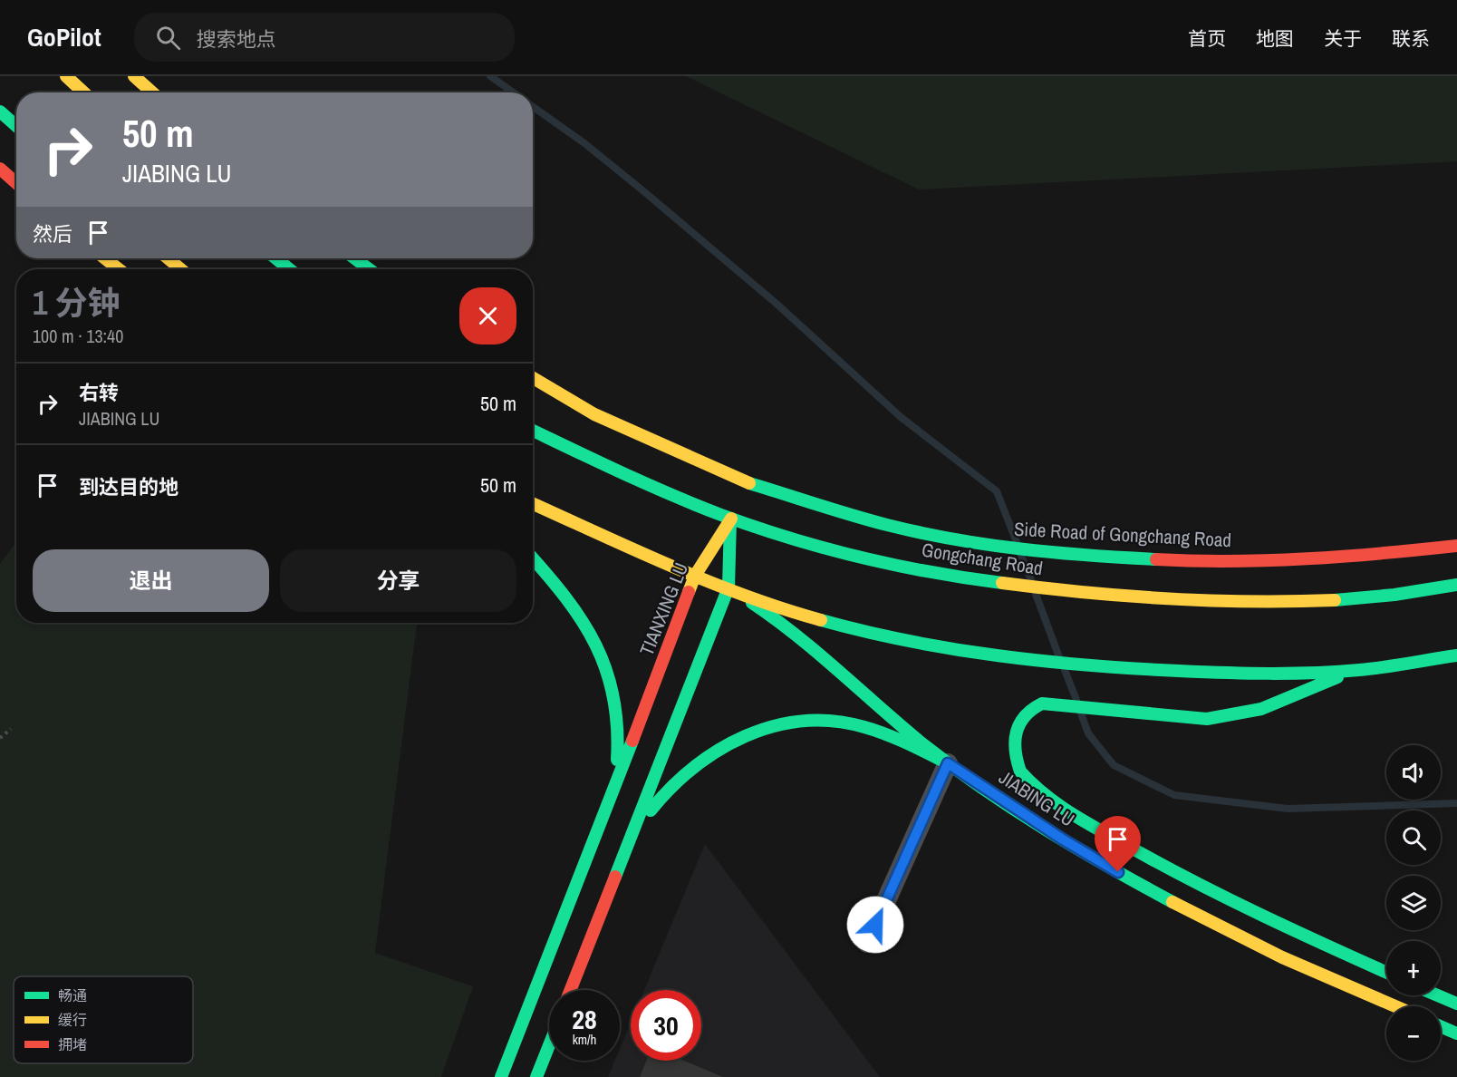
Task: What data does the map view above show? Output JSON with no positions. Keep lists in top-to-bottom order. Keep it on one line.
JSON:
{"streets":{"main road":["Side Road of Gongchang Road","Gongchang Road","TIANXING LU","JIABING LU"]},"crossings":[["Gongchang Road","TIANXING LU"]],"legend":["畅通","缓行","拥堵"],"page":{"header":"GoPilot","search":"搜索地点","nav":["首页","地图","关于","联系"],"turn":["50 m","JIABING LU"],"then":"然后","heading":["1 分钟","100 m · 13:40"],"list":[{"name":"右转","note":"JIABING LU","value":"50 m"},{"name":"到达目的地","value":"50 m"}],"buttons":["退出","分享"],"map_buttons":["+","−"],"speed":"28 km/h","limit":"30"}}
